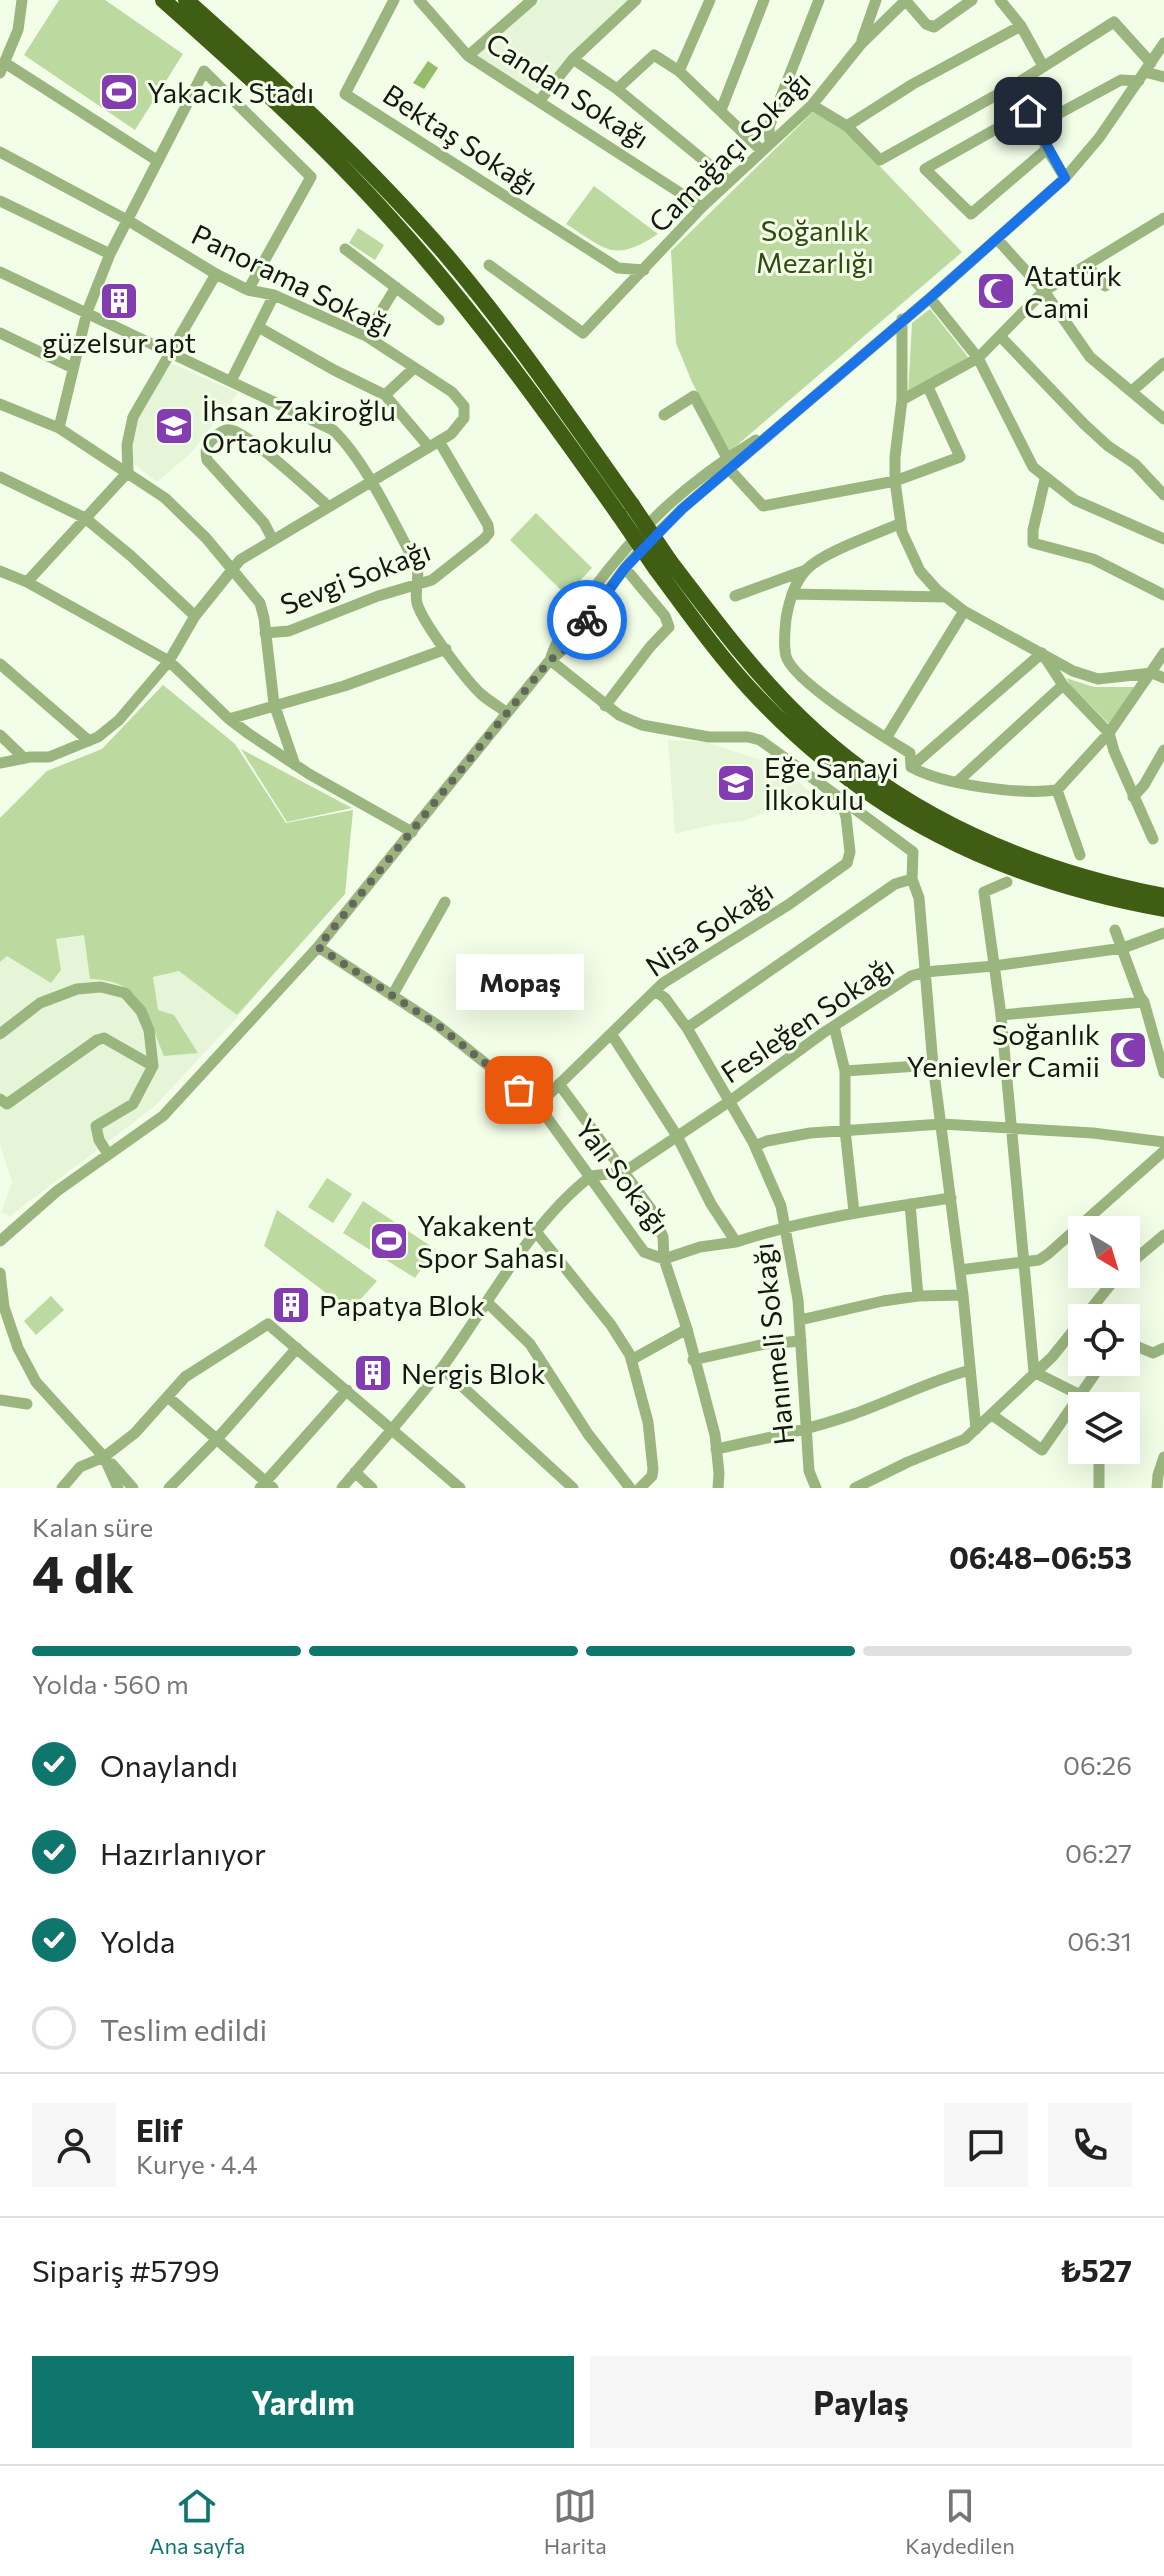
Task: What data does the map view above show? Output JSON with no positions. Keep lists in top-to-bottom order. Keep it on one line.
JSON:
{"streets":{"street":["Candan Sokağı","Bektaş Sokağı","Camağaçı Sokağı","Panorama Sokağı","Sevgi Sokağı","Nisa Sokağı","Fesleğen Sokağı","Yalı Sokağı","Hanımeli Sokağı"]},"crossings":[["Candan Sokağı","Camağaçı Sokağı"],["Bektaş Sokağı","Camağaçı Sokağı"],["Panorama Sokağı","Sevgi Sokağı"],["Nisa Sokağı","Yalı Sokağı"],["Nisa Sokağı","Hanımeli Sokağı"],["Fesleğen Sokağı","Yalı Sokağı"],["Fesleğen Sokağı","Hanımeli Sokağı"]],"parks":["Soğanlık Mezarlığı"],"places":{"sports":["Yakacık Stadı","Yakakent Spor Sahası"],"mosque":["Atatürk Cami","Soğanlık Yenievler Camii"],"building":["güzelsur apt","Papatya Blok","Nergis Blok"],"school or university":["İhsan Zakiroğlu Ortaokulu","Eğe Sanayi İlkokulu"],"other":["Mopaş"]},"north":"bottom right","page":{"bubble":"Mopaş","heading":["4 dk","Kalan süre","06:48–06:53"],"panel":["Elif","Kurye · 4.4","Sipariş #5799","₺527"],"bar":"Yolda · 560 m","list":[["Onaylandı","06:26"],["Hazırlanıyor","06:27"],["Yolda","06:31"],"Teslim edildi"],"buttons":["Yardım","Paylaş"],"tabs":["Ana sayfa","Harita","Kaydedilen"]}}
